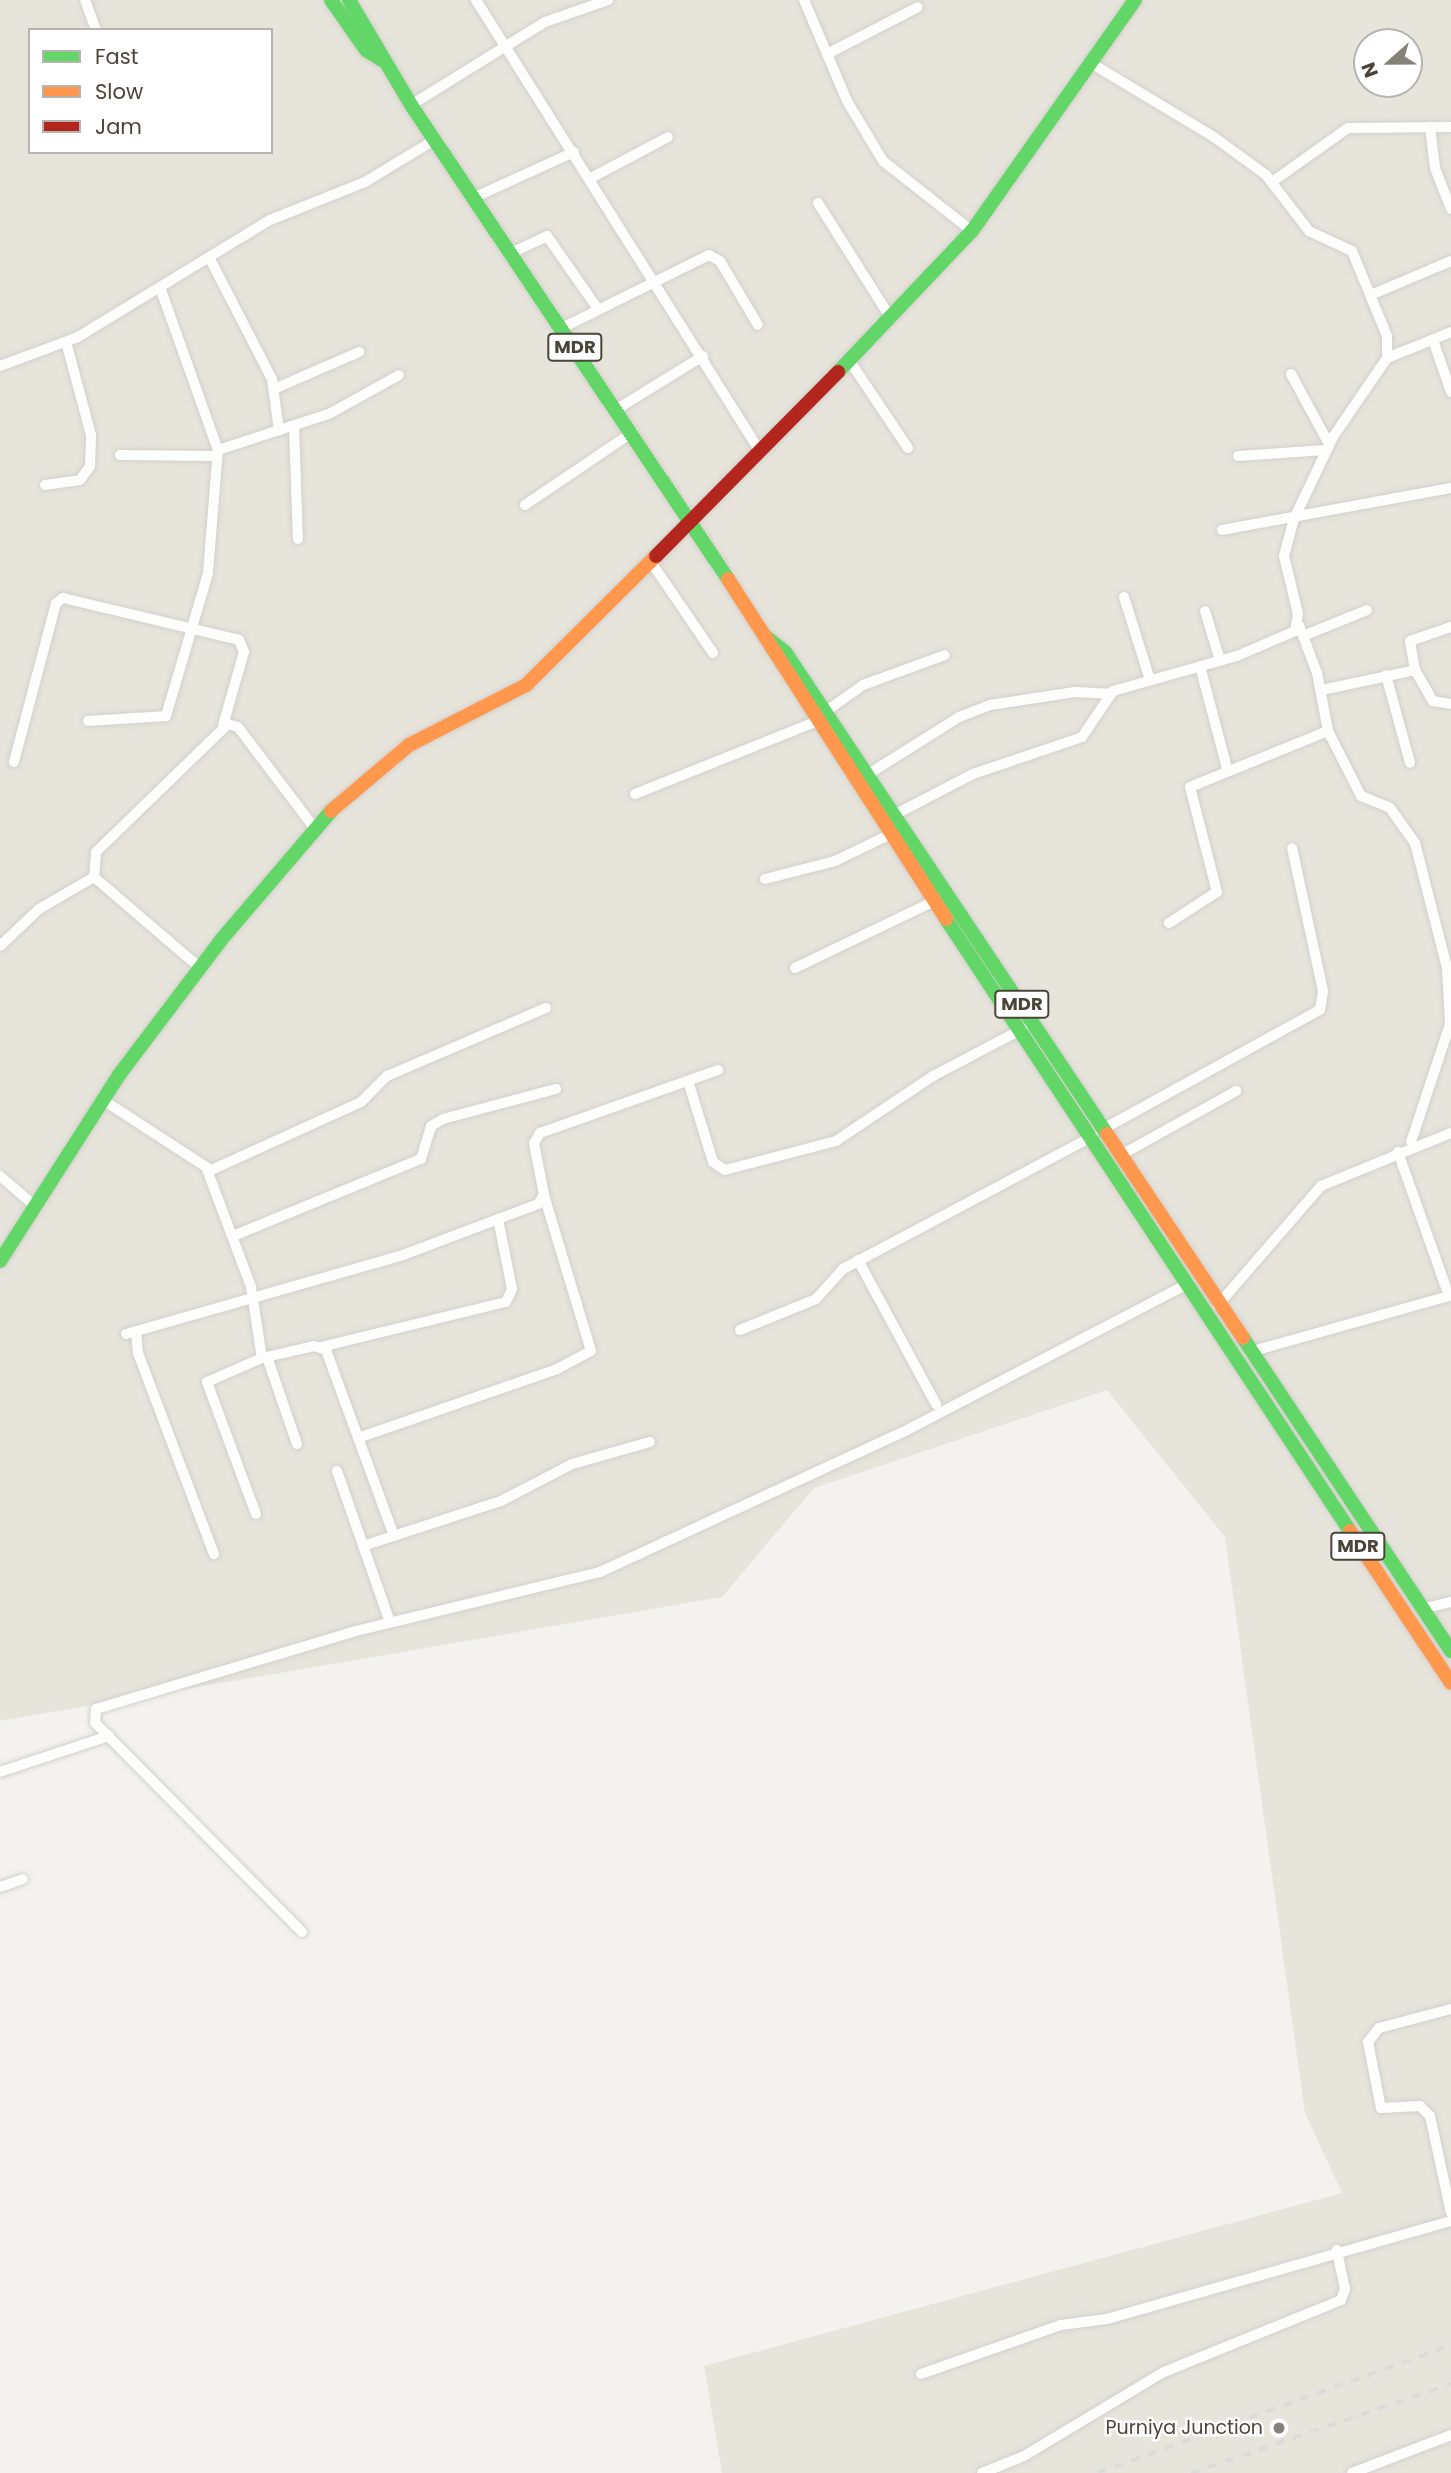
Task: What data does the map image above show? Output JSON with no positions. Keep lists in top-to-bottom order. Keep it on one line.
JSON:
{"streets":{"main road":["MDR"]},"places":["Purniya Junction"],"legend":["Fast","Slow","Jam"],"north":"left"}
